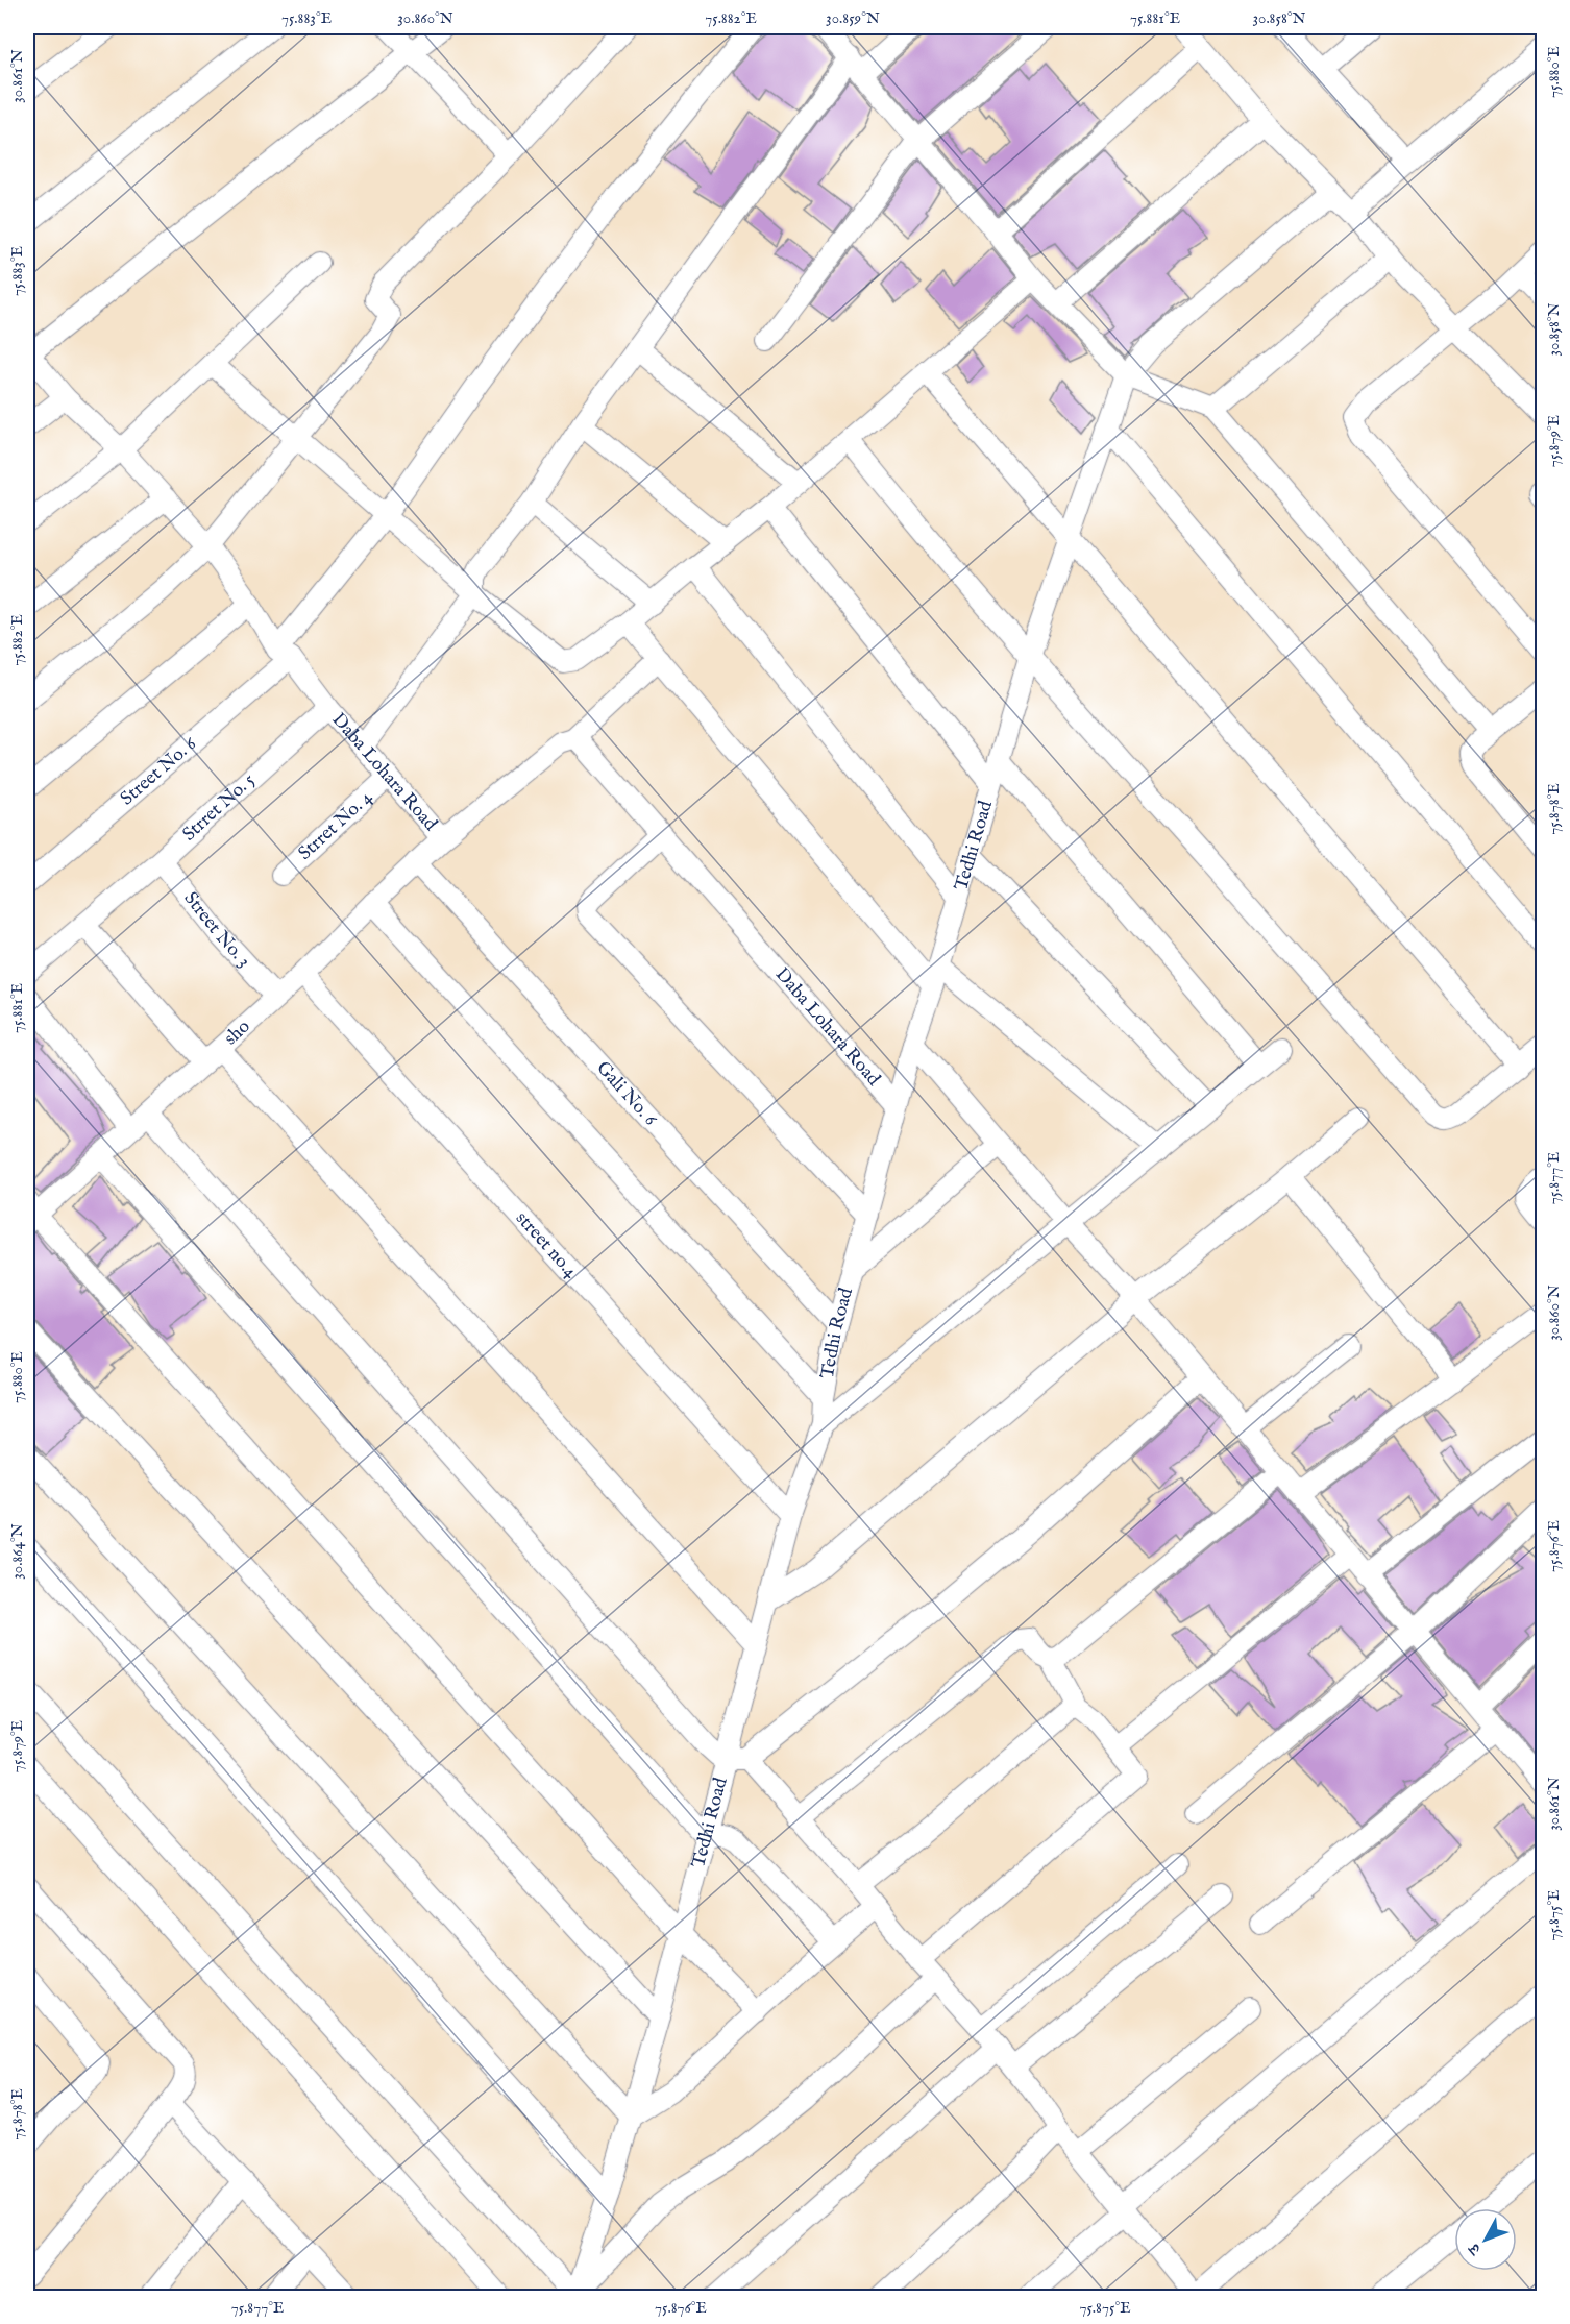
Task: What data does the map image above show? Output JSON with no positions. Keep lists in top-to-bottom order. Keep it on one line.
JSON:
{"streets":{"street":["Street No. 6","Daba Lohara Road","Strret No. 5","Strret No. 4","Tedhi Road","Street No. 3","sho","Gali No. 6","street no.4"]},"crossings":[["Street No. 6","Daba Lohara Road"],["Daba Lohara Road","Strret No. 5"],["Daba Lohara Road","Strret No. 4"],["Daba Lohara Road","Tedhi Road"],["Daba Lohara Road","sho"],["Strret No. 5","Street No. 3"],["Tedhi Road","Gali No. 6"],["Tedhi Road","street no.4"],["Street No. 3","sho"],["sho","Gali No. 6"],["sho","street no.4"]],"north":"bottom left","coordinates":["75.883°E","30.860°N","75.882°E","30.859°N","75.881°E","30.858°N","75.880°E","30.861°N","75.879°E","75.878°E","75.877°E","75.876°E","30.864°N","75.875°E"]}
